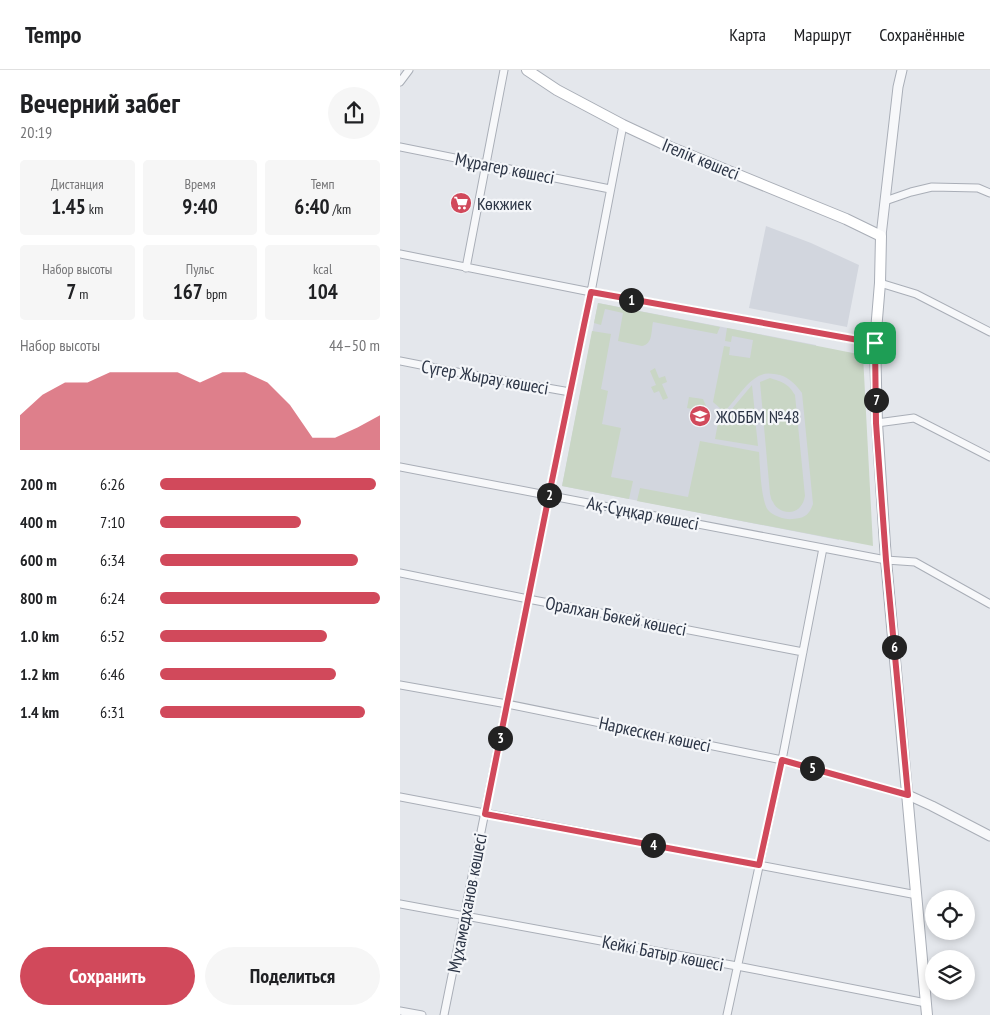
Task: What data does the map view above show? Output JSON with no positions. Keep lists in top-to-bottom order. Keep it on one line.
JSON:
{"streets":{"main road":["Ігелік көшесі"],"street":["Мұрагер көшесі","Сүгер Жырау көшесі","Ақ-Сұңқар көшесі","Оралхан Бөкей көшесі","Наркескен көшесі","Мұхамедханов көшесі","Кейкі Батыр көшесі"]},"crossings":[["Ігелік көшесі","Мұхамедханов көшесі"],["Мұрагер көшесі","Мұхамедханов көшесі"],["Сүгер Жырау көшесі","Мұхамедханов көшесі"],["Ақ-Сұңқар көшесі","Мұхамедханов көшесі"],["Оралхан Бөкей көшесі","Мұхамедханов көшесі"],["Наркескен көшесі","Мұхамедханов көшесі"],["Мұхамедханов көшесі","Кейкі Батыр көшесі"]],"places":{"supermarket":["Көкжиек"],"school or university":["ЖОББМ №48"]},"page":{"header":"Tempo","nav":["Карта","Маршрут","Сохранённые"],"heading":["Вечерний забег","20:19"],"stats":[["Дистанция","1.45 km"],["Время","9:40"],["Темп","6:40 /km"],["Набор высоты","7 m"],["Пульс","167 bpm"],["kcal","104"]],"pins":["1","7","2","6","3","5","4"],"chart":["Набор высоты","44–50 m"],"list":[{"name":"200 m","note":"6:26"},{"name":"400 m","note":"7:10"},{"name":"600 m","note":"6:34"},{"name":"800 m","note":"6:24"},{"name":"1.0 km","note":"6:52"},{"name":"1.2 km","note":"6:46"},{"name":"1.4 km","note":"6:31"}],"buttons":["Сохранить","Поделиться"]}}
